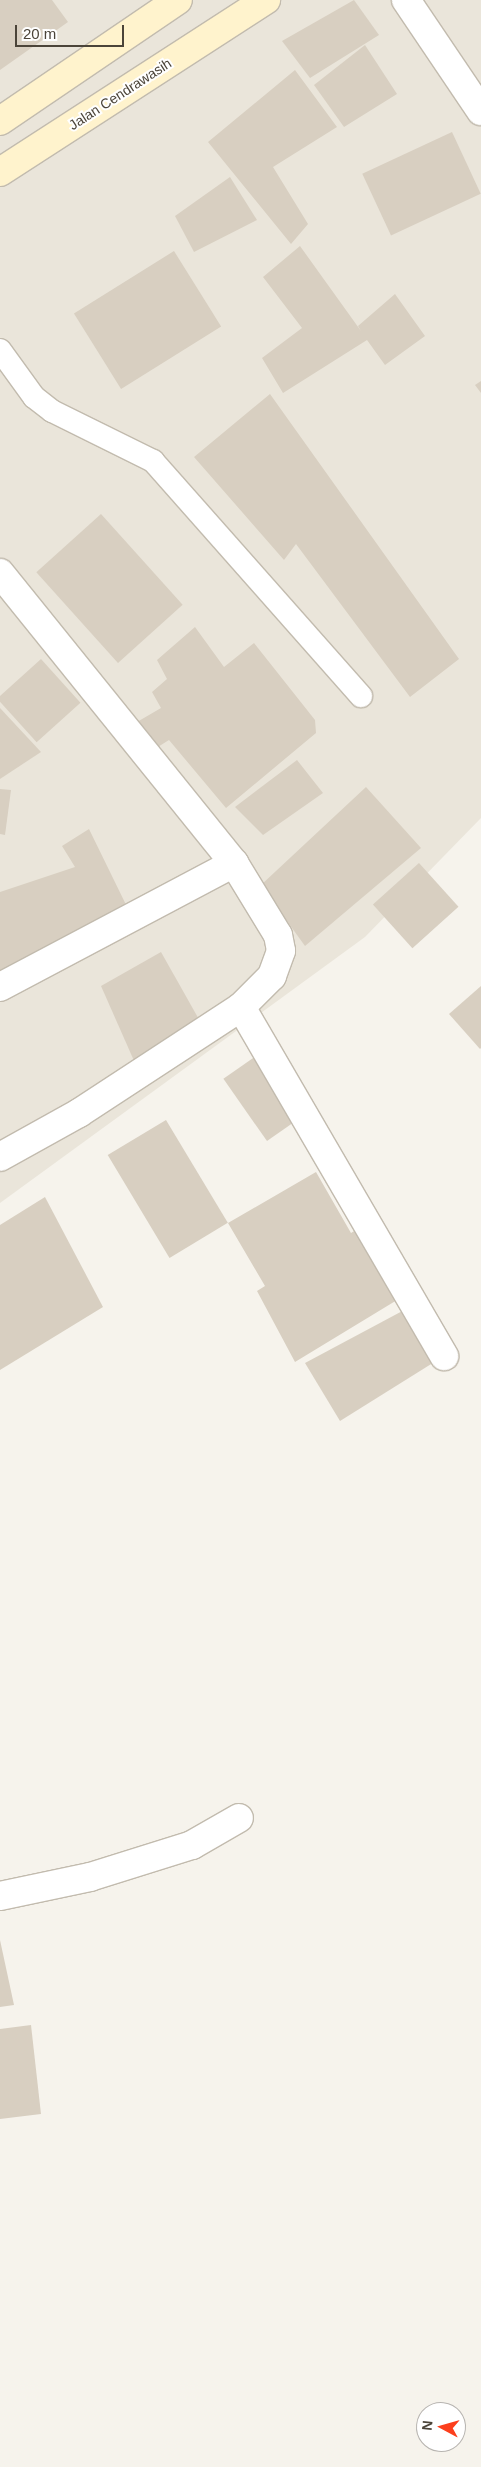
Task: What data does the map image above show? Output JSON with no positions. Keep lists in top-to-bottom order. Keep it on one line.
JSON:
{"streets":{"main road":["Jalan Cendrawasih"]},"scale_bar":"20 m","north":"left"}
